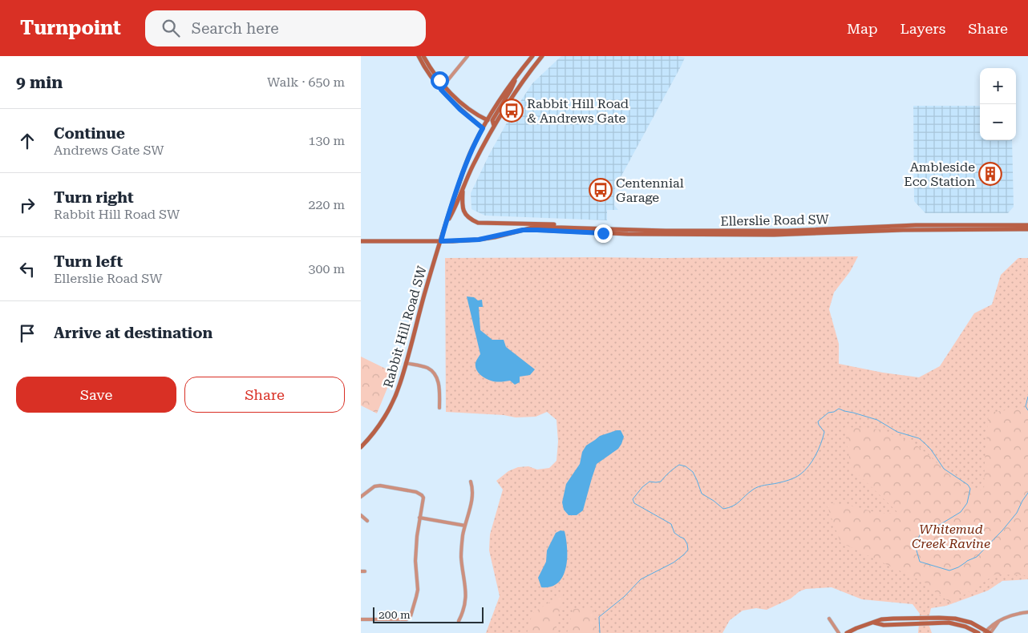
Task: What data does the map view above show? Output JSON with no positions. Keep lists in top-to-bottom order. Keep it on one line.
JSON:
{"streets":{"main road":["Ellerslie Road SW","Rabbit Hill Road SW"]},"crossings":[["Ellerslie Road SW","Rabbit Hill Road SW"]],"parks":["Whitemud Creek Ravine"],"places":{"bus stop":["Rabbit Hill Road & Andrews Gate","Centennial Garage"],"building":["Ambleside Eco Station"]},"scale_bar":"200 m","page":{"header":"Turnpoint","search":"Search here","nav":["Map","Layers","Share"],"heading":["9 min","Walk · 650 m"],"map_buttons":["+","−"],"list":[["Continue","Andrews Gate SW","130 m"],["Turn right","Rabbit Hill Road SW","220 m"],["Turn left","Ellerslie Road SW","300 m"],"Arrive at destination"],"buttons":["Save","Share"],"scale":"200 m"}}
